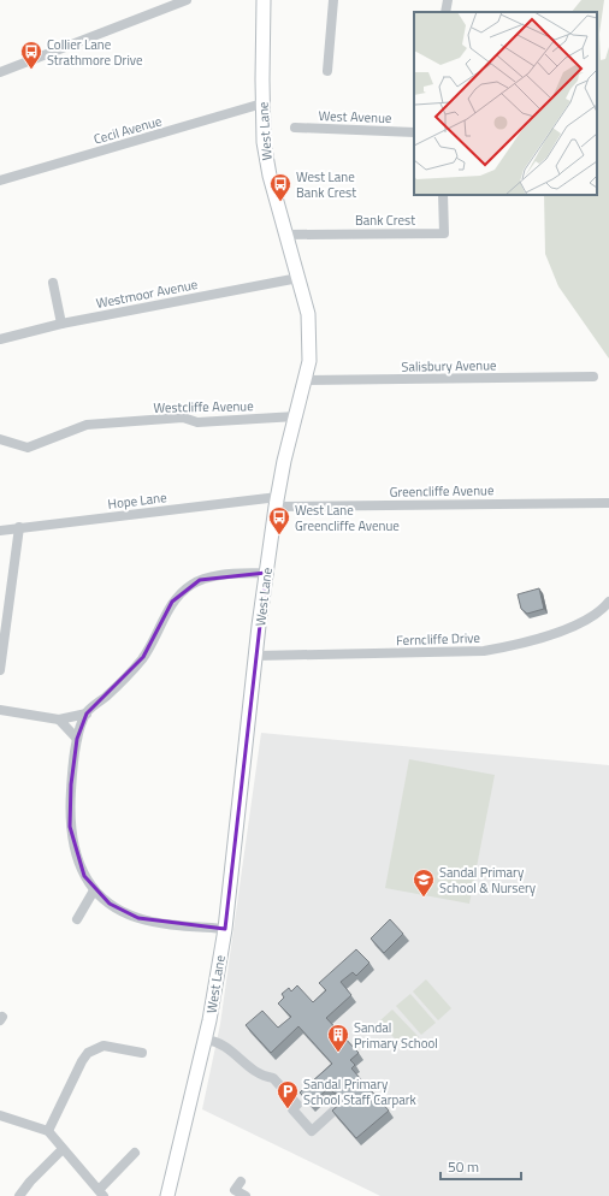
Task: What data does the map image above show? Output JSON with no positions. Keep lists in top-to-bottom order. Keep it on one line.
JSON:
{"streets":{"street":["West Avenue","Cecil Avenue","West Lane","Bank Crest","Westmoor Avenue","Salisbury Avenue","Westcliffe Avenue","Greencliffe Avenue","Hope Lane","Ferncliffe Drive"]},"crossings":[["Cecil Avenue","West Lane"],["West Lane","Bank Crest"],["West Lane","Westmoor Avenue"],["West Lane","Salisbury Avenue"],["West Lane","Westcliffe Avenue"],["West Lane","Greencliffe Avenue"],["West Lane","Hope Lane"],["West Lane","Ferncliffe Drive"],["Greencliffe Avenue","Hope Lane"]],"places":{"bus stop":["Collier Lane Strathmore Drive","West Lane Bank Crest","West Lane Greencliffe Avenue"],"school or university":["Sandal Primary School & Nursery"],"building":["Sandal Primary School"],"parking":["Sandal Primary School Staff Carpark"]},"scale_bar":"50 m"}
